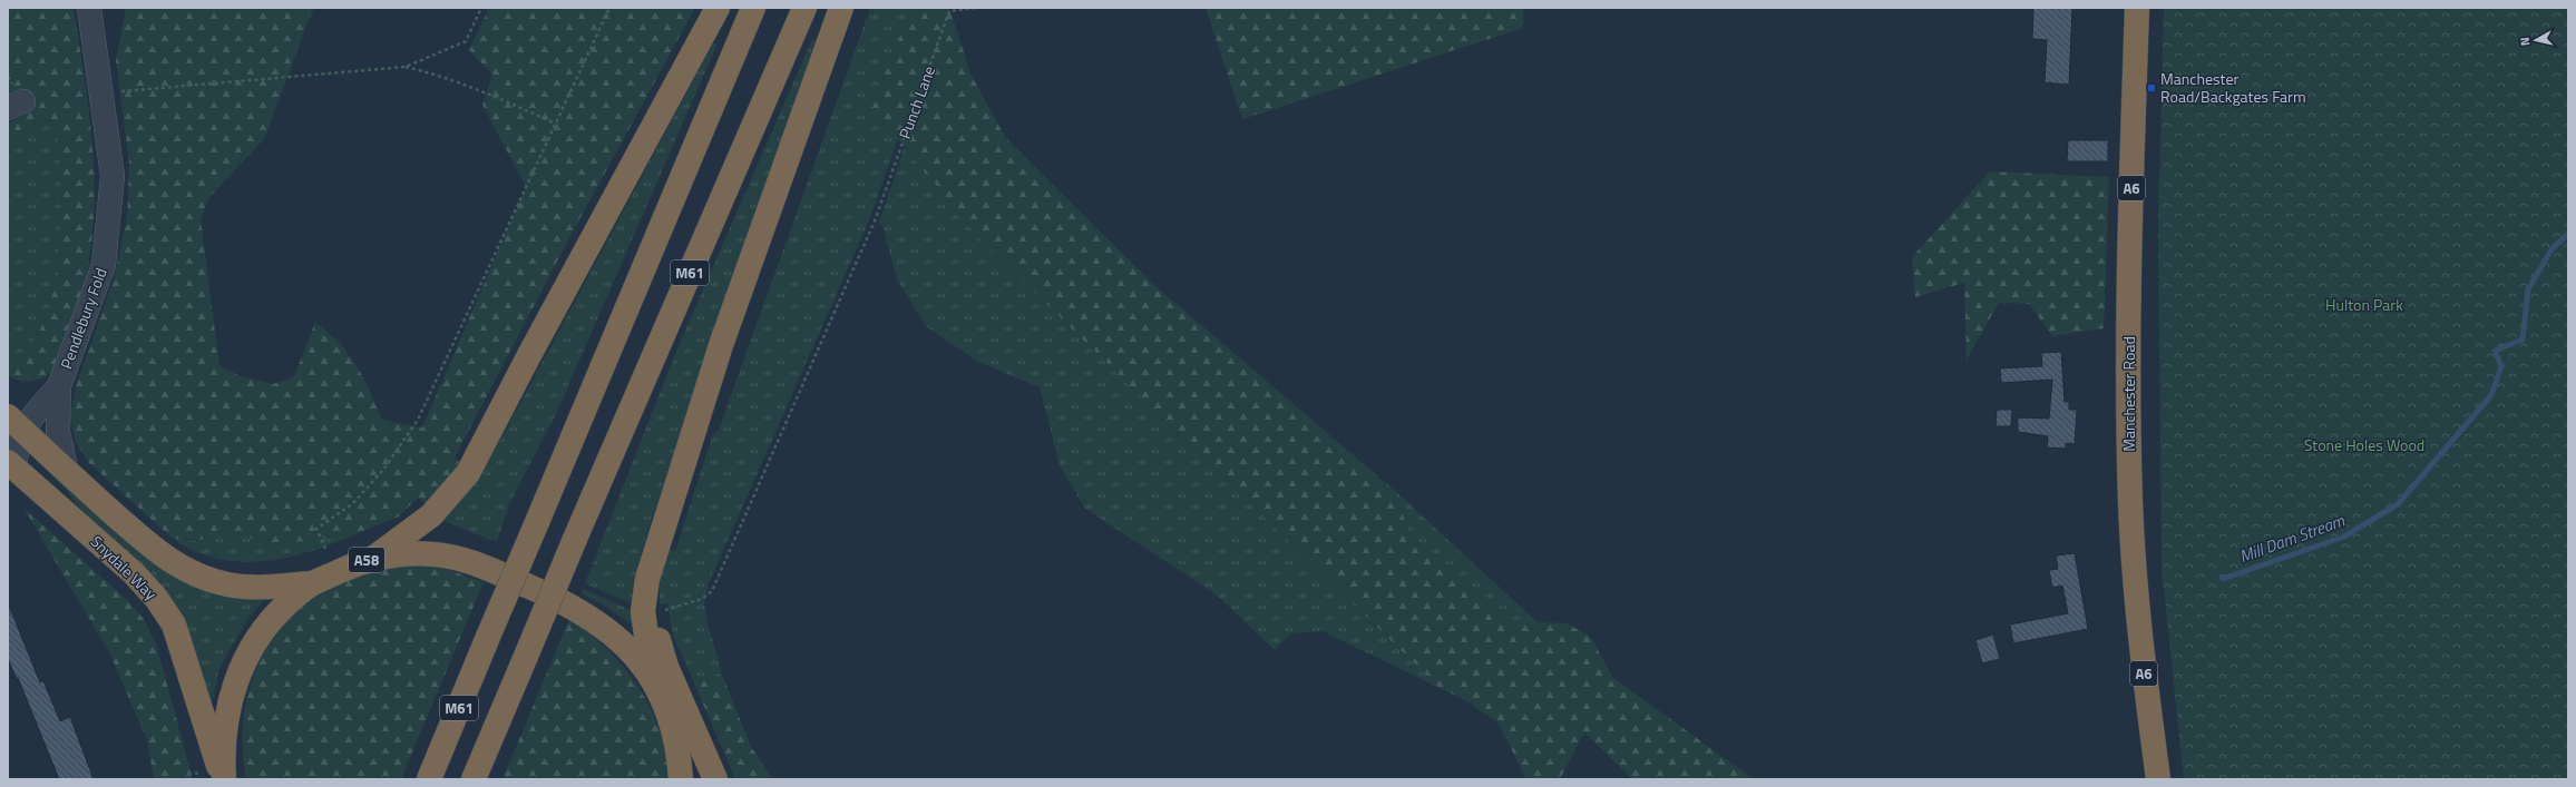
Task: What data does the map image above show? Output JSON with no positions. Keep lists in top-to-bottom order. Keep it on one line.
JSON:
{"streets":{"highway":["A6","M61","Manchester Road","A58","Snydale Way"],"street":["Pendlebury Fold"],"path":["Punch Lane"]},"crossings":[["Pendlebury Fold","Snydale Way"],["A58","Snydale Way"]],"water":["Mill Dam Stream"],"parks":["Hulton Park","Stone Holes Wood"],"places":{"transit":["Manchester Road/Backgates Farm"]},"north":"left"}
